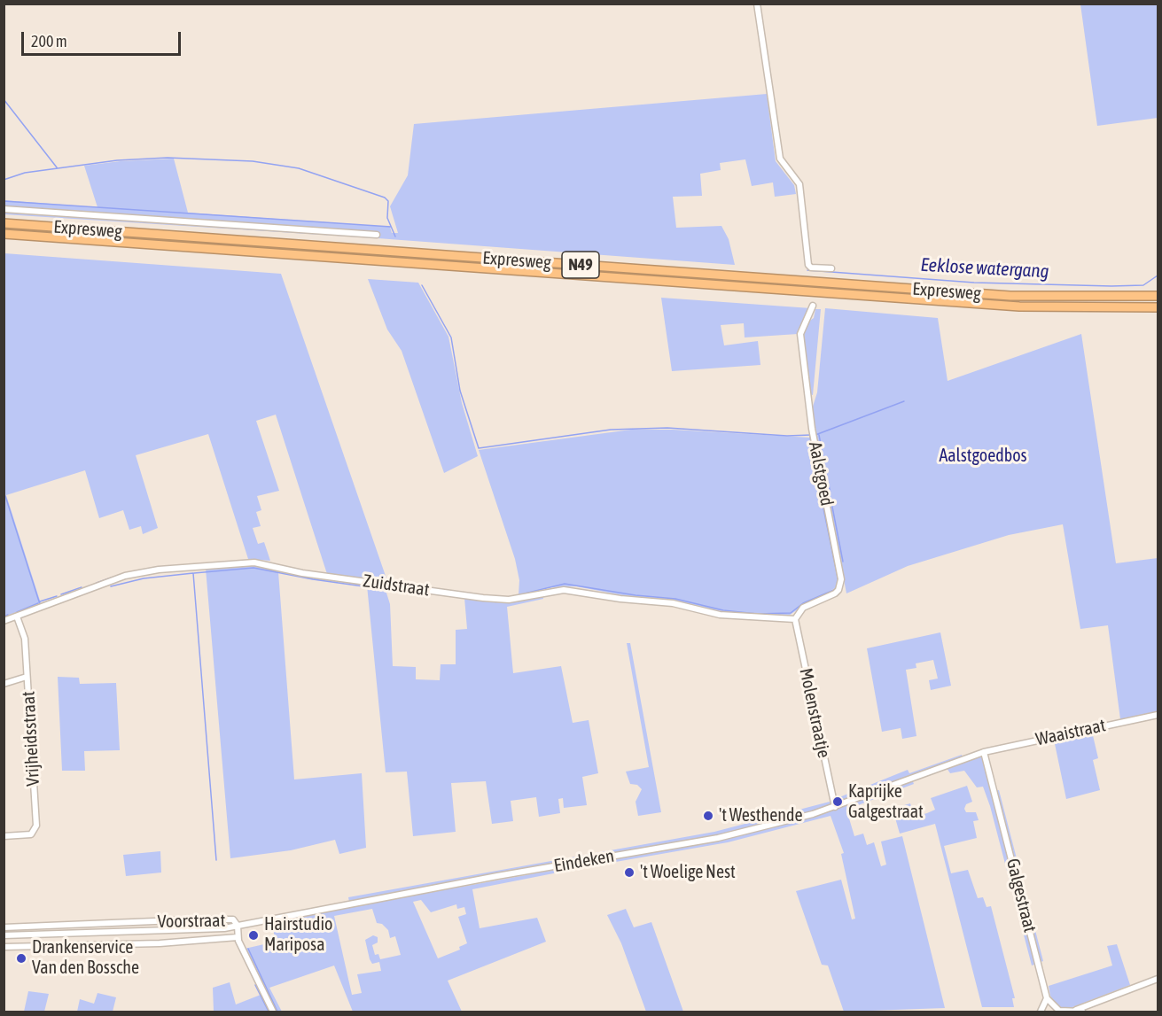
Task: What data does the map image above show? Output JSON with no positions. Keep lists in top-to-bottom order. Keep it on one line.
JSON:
{"streets":{"highway":["Expresweg","N49"],"street":["Aalstgoed","Zuidstraat","Molenstraatje","Waaistraat","Vrijheidsstraat","Eindeken","Galgestraat","Voorstraat"]},"crossings":[["Aalstgoed","Zuidstraat"],["Aalstgoed","Molenstraatje"],["Zuidstraat","Molenstraatje"],["Zuidstraat","Vrijheidsstraat"],["Molenstraatje","Eindeken"],["Waaistraat","Eindeken"],["Waaistraat","Galgestraat"],["Eindeken","Galgestraat"],["Eindeken","Voorstraat"]],"water":["Eeklose watergang"],"parks":["Aalstgoedbos"],"places":["Kaprijke Galgestraat","'t Westhende","'t Woelige Nest","Hairstudio Mariposa","Drankenservice Van den Bossche"],"scale_bar":"200 m"}
